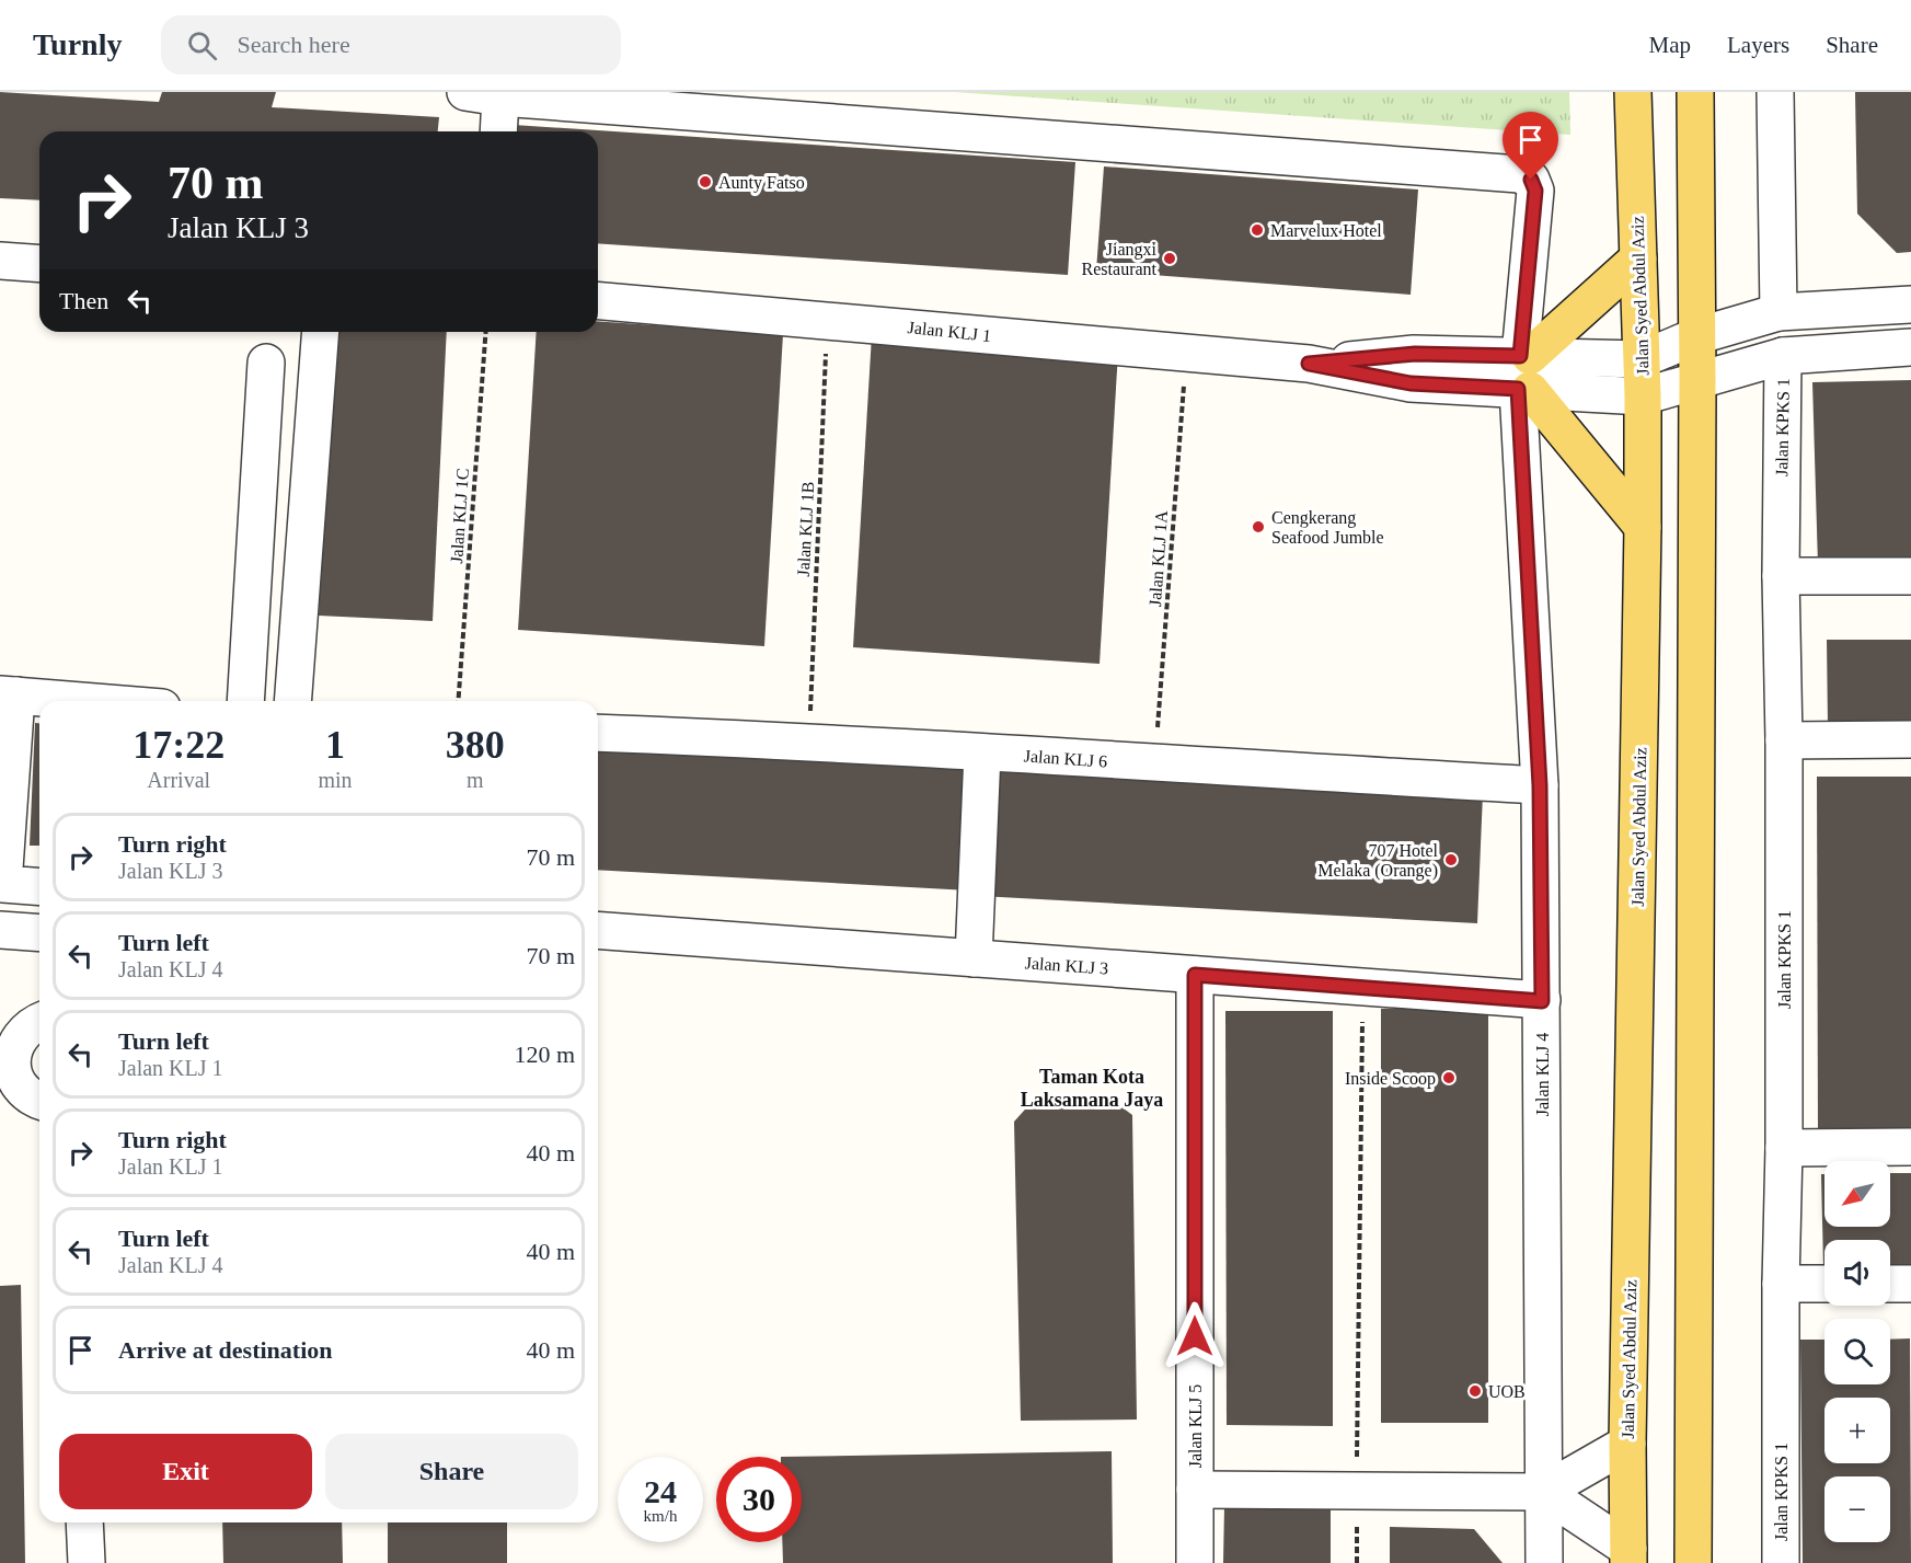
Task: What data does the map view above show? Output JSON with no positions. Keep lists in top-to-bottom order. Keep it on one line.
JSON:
{"streets":{"main road":["Jalan Syed Abdul Aziz"],"street":["Jalan KLJ 1","Jalan KPKS 1","Jalan KLJ 6","Jalan KLJ 3","Jalan KLJ 4","Jalan KLJ 5"],"path":["Jalan KLJ 1C","Jalan KLJ 1B","Jalan KLJ 1A"]},"crossings":[["Jalan Syed Abdul Aziz","Jalan KLJ 1"],["Jalan KLJ 1","Jalan KLJ 1B"],["Jalan KLJ 1","Jalan KLJ 1A"],["Jalan KLJ 1","Jalan KLJ 4"],["Jalan KLJ 1B","Jalan KLJ 6"],["Jalan KLJ 1A","Jalan KLJ 6"],["Jalan KLJ 6","Jalan KLJ 4"],["Jalan KLJ 3","Jalan KLJ 4"],["Jalan KLJ 3","Jalan KLJ 5"]],"districts":["Taman Kota Laksamana Jaya"],"places":["Aunty Fatso","Marvelux Hotel","Jiangxi Restaurant","Cengkerang Seafood Jumble","707 Hotel Melaka (Orange)","Inside Scoop","UOB"],"north":"bottom left","page":{"header":"Turnly","search":"Search here","nav":["Map","Layers","Share"],"turn":["70 m","Jalan KLJ 3"],"then":"Then","eta":["17:22","Arrival","1","min","380","m"],"list":[{"name":"Turn right","note":"Jalan KLJ 3","value":"70 m"},{"name":"Turn left","note":"Jalan KLJ 4","value":"70 m"},{"name":"Turn left","note":"Jalan KLJ 1","value":"120 m"},{"name":"Turn right","note":"Jalan KLJ 1","value":"40 m"},{"name":"Turn left","note":"Jalan KLJ 4","value":"40 m"},{"name":"Arrive at destination","value":"40 m"}],"map_buttons":["+","−"],"buttons":["Exit","Share"],"speed":"24 km/h","limit":"30"}}
